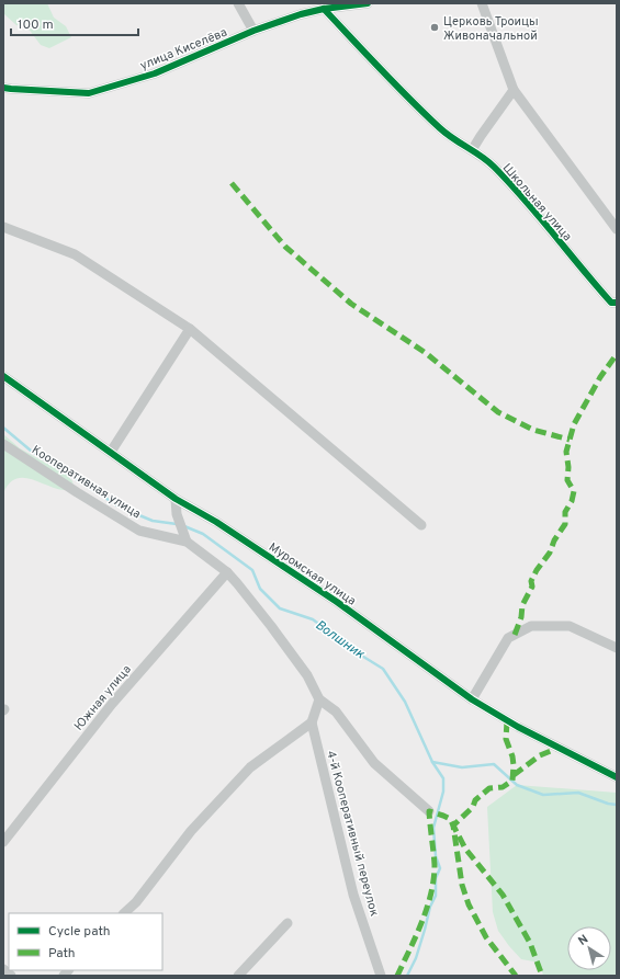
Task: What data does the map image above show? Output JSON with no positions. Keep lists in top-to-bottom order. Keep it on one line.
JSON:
{"streets":{"street":["улица Киселёва","Школьная улица","Кооперативная улица","Муромская улица","Южная улица","4-й Кооперативный переулок"]},"crossings":[["улица Киселёва","Школьная улица"],["Кооперативная улица","Южная улица"]],"water":["Волшник"],"places":["Церковь Троицы Живоначальной"],"legend":["Cycle path","Path"],"scale_bar":"100 m","north":"top left"}
